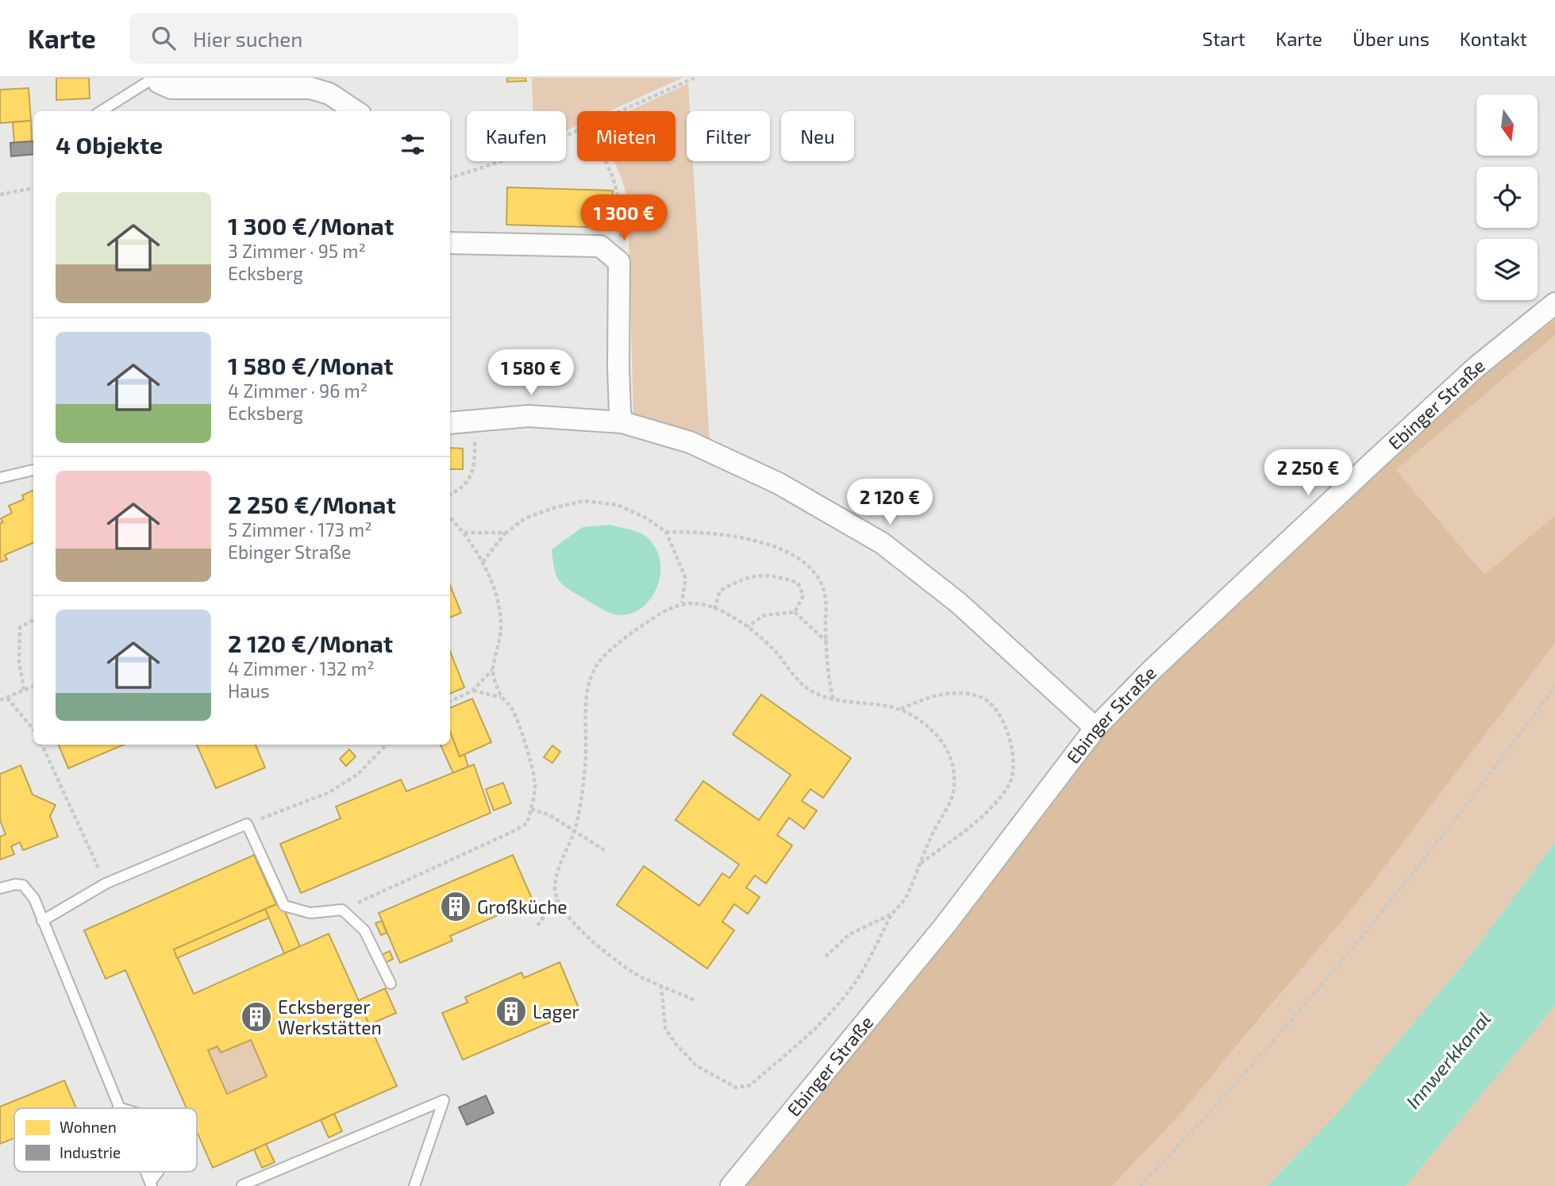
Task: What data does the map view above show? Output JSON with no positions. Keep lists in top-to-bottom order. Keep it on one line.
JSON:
{"streets":{"street":["Ebinger Straße"]},"water":["Innwerkkanal"],"places":{"building":["Großküche","Lager","Ecksberger Werkstätten"]},"legend":["Wohnen","Industrie"],"north":"bottom","page":{"header":"Karte","search":"Hier suchen","nav":["Start","Karte","Über uns","Kontakt"],"chip":["Kaufen","Mieten","Filter","Neu"],"heading":"4 Objekte","list":[{"name":"1 300 €/Monat","note":"3 Zimmer · 95 m² · Ecksberg"},{"name":"1 580 €/Monat","note":"4 Zimmer · 96 m² · Ecksberg"},{"name":"2 250 €/Monat","note":"5 Zimmer · 173 m² · Ebinger Straße"},{"name":"2 120 €/Monat","note":"4 Zimmer · 132 m² · Haus"}],"price":["1 300 €","1 580 €","2 250 €","2 120 €"]}}
